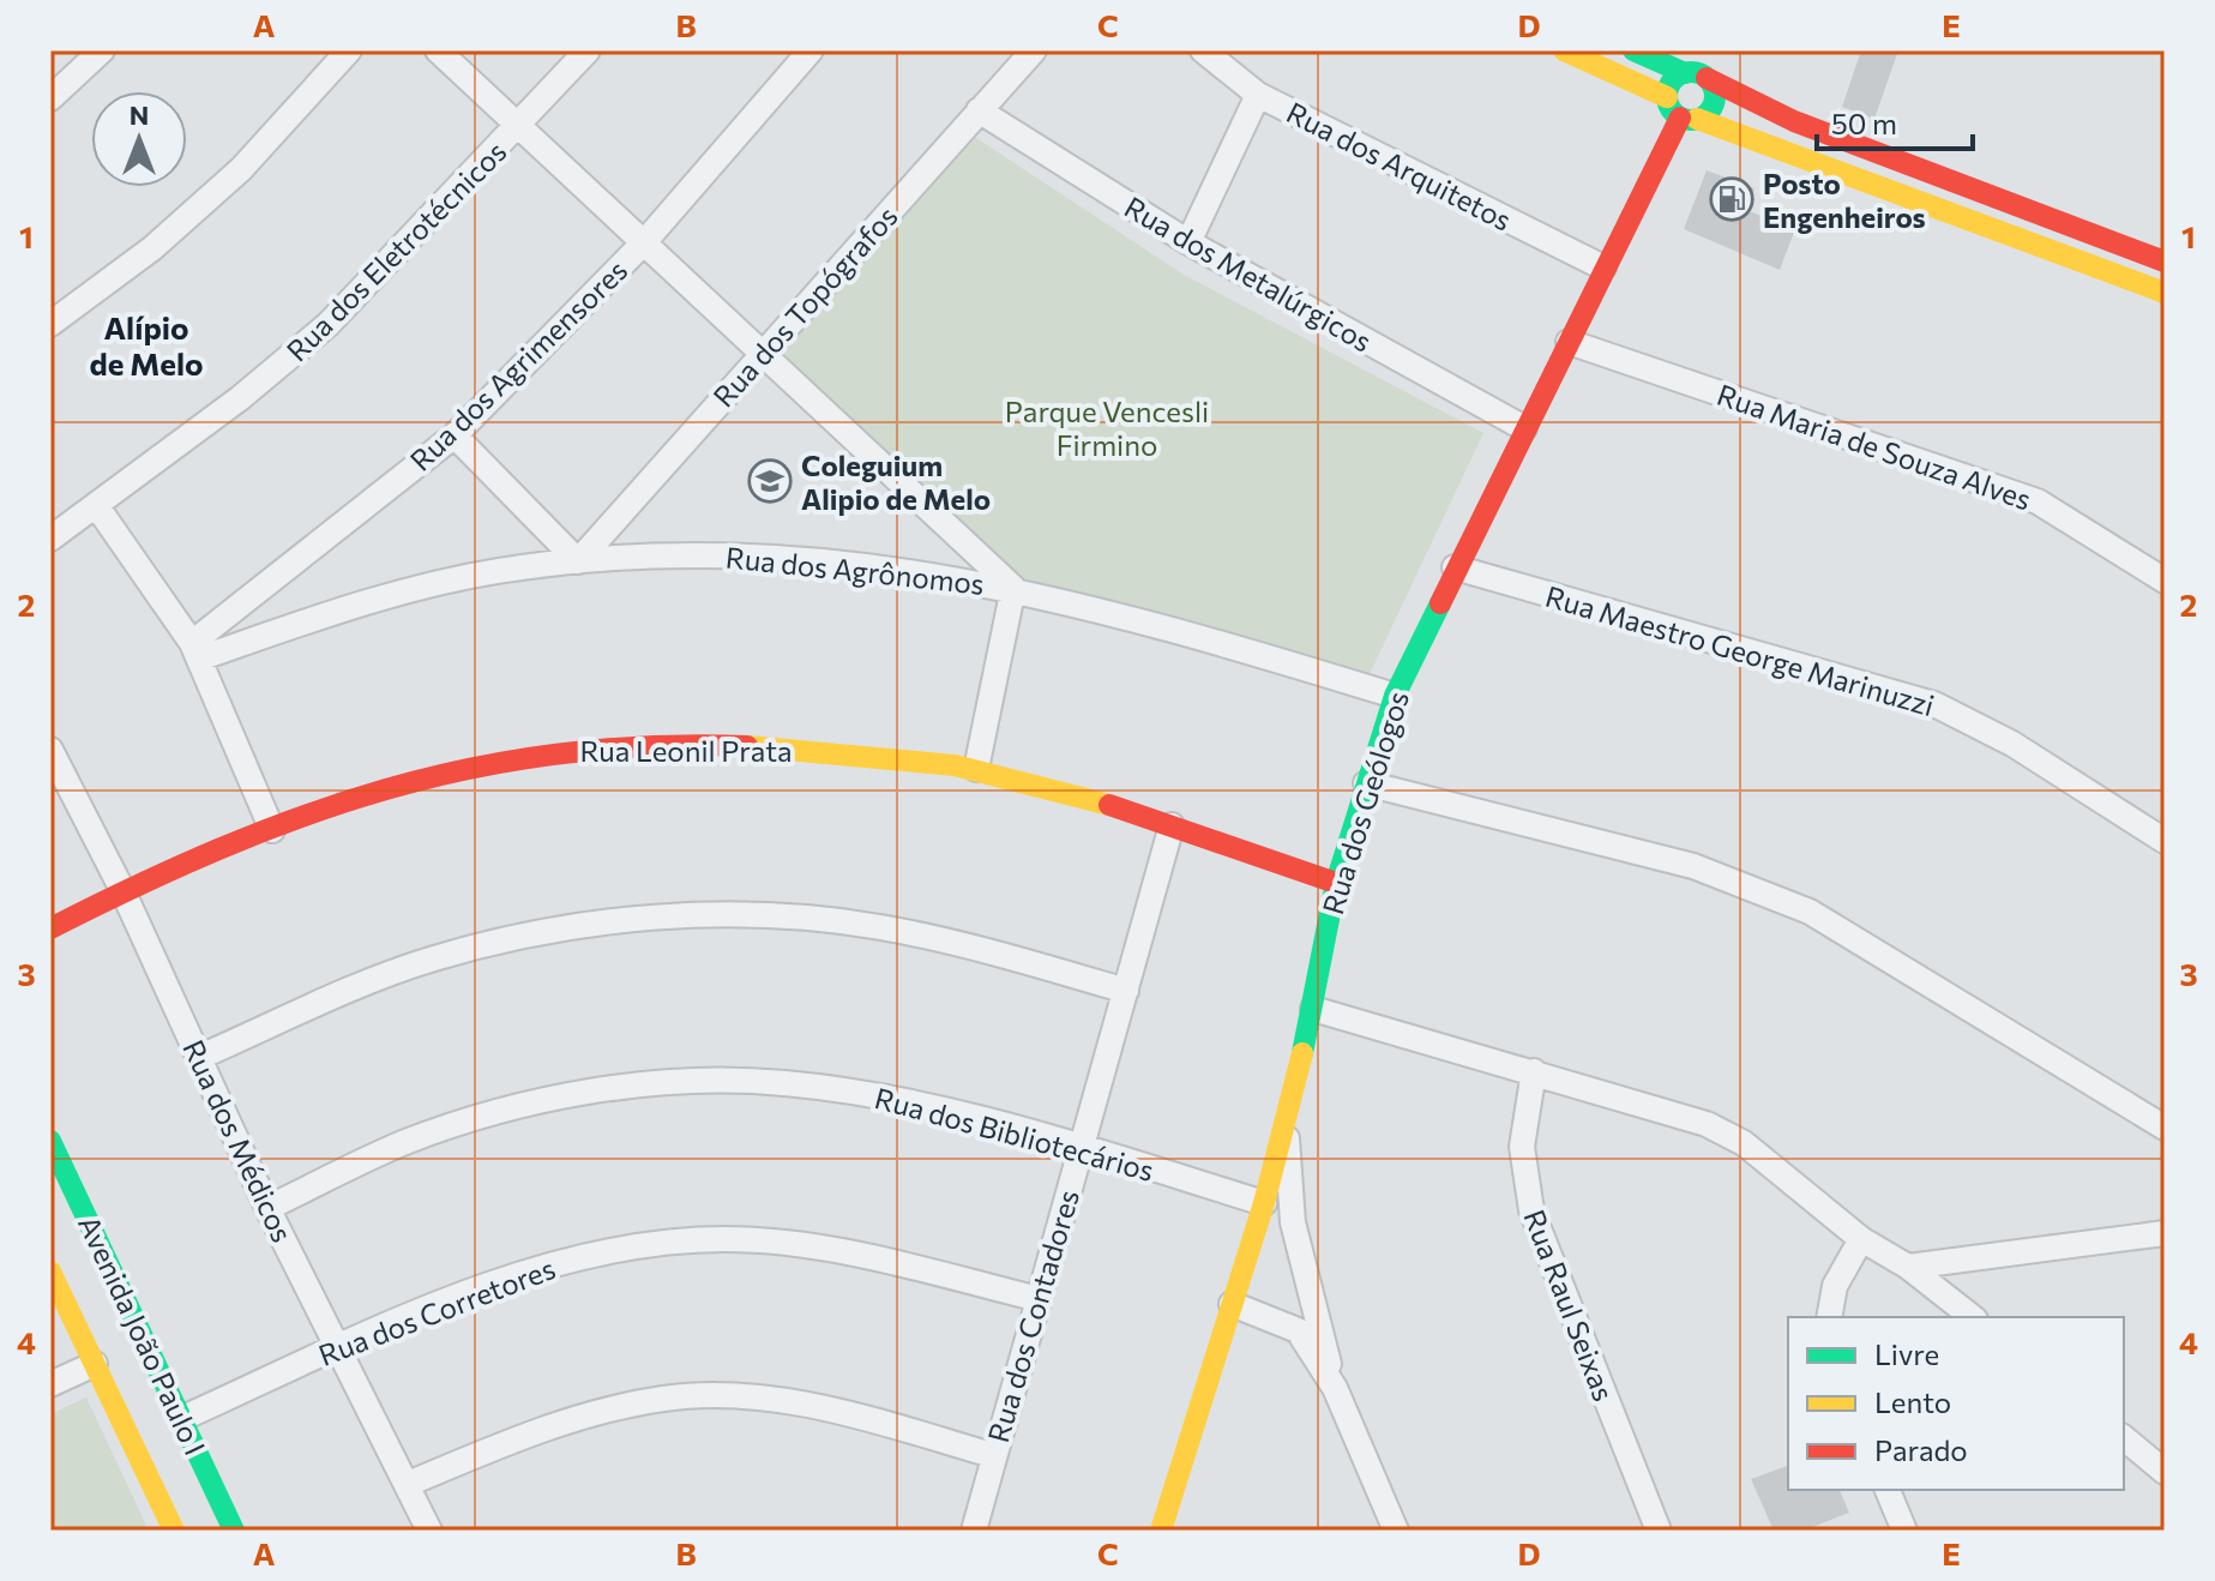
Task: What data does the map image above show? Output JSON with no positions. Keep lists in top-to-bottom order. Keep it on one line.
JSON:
{"streets":{"street":["Rua dos Arquitetos","Rua dos Eletrotécnicos","Rua dos Metalúrgicos","Rua dos Topógrafos","Rua dos Agrimensores","Rua Maria de Souza Alves","Rua dos Agrônomos","Rua Maestro George Marinuzzi","Rua Leonil Prata","Rua dos Geólogos","Rua dos Bibliotecários","Rua dos Médicos","Rua Raul Seixas","Rua dos Corretores","Rua dos Contadores","Avenida João Paulo I"]},"crossings":[["Rua dos Arquitetos","Rua dos Geólogos"],["Rua dos Metalúrgicos","Rua dos Topógrafos"],["Rua dos Metalúrgicos","Rua dos Geólogos"],["Rua dos Topógrafos","Rua dos Agrônomos"],["Rua dos Agrimensores","Rua dos Agrônomos"],["Rua Maria de Souza Alves","Rua dos Geólogos"],["Rua dos Agrônomos","Rua dos Geólogos"],["Rua Maestro George Marinuzzi","Rua dos Geólogos"],["Rua Leonil Prata","Rua dos Geólogos"],["Rua Leonil Prata","Rua dos Médicos"],["Rua Leonil Prata","Rua dos Contadores"],["Rua dos Geólogos","Rua dos Bibliotecários"],["Rua dos Bibliotecários","Rua dos Médicos"],["Rua dos Bibliotecários","Rua dos Contadores"],["Rua dos Médicos","Rua dos Corretores"],["Rua dos Corretores","Rua dos Contadores"],["Rua dos Corretores","Avenida João Paulo I"]],"districts":["Alípio de Melo"],"parks":["Parque Vencesli Firmino"],"places":{"fuel station":["Posto Engenheiros"],"school or university":["Coleguium Alipio de Melo"]},"legend":["Livre","Lento","Parado"],"scale_bar":"50 m","north":"top","grid":{"columns":["A","B","C","D","E"],"rows":["1","2","3","4"]}}
